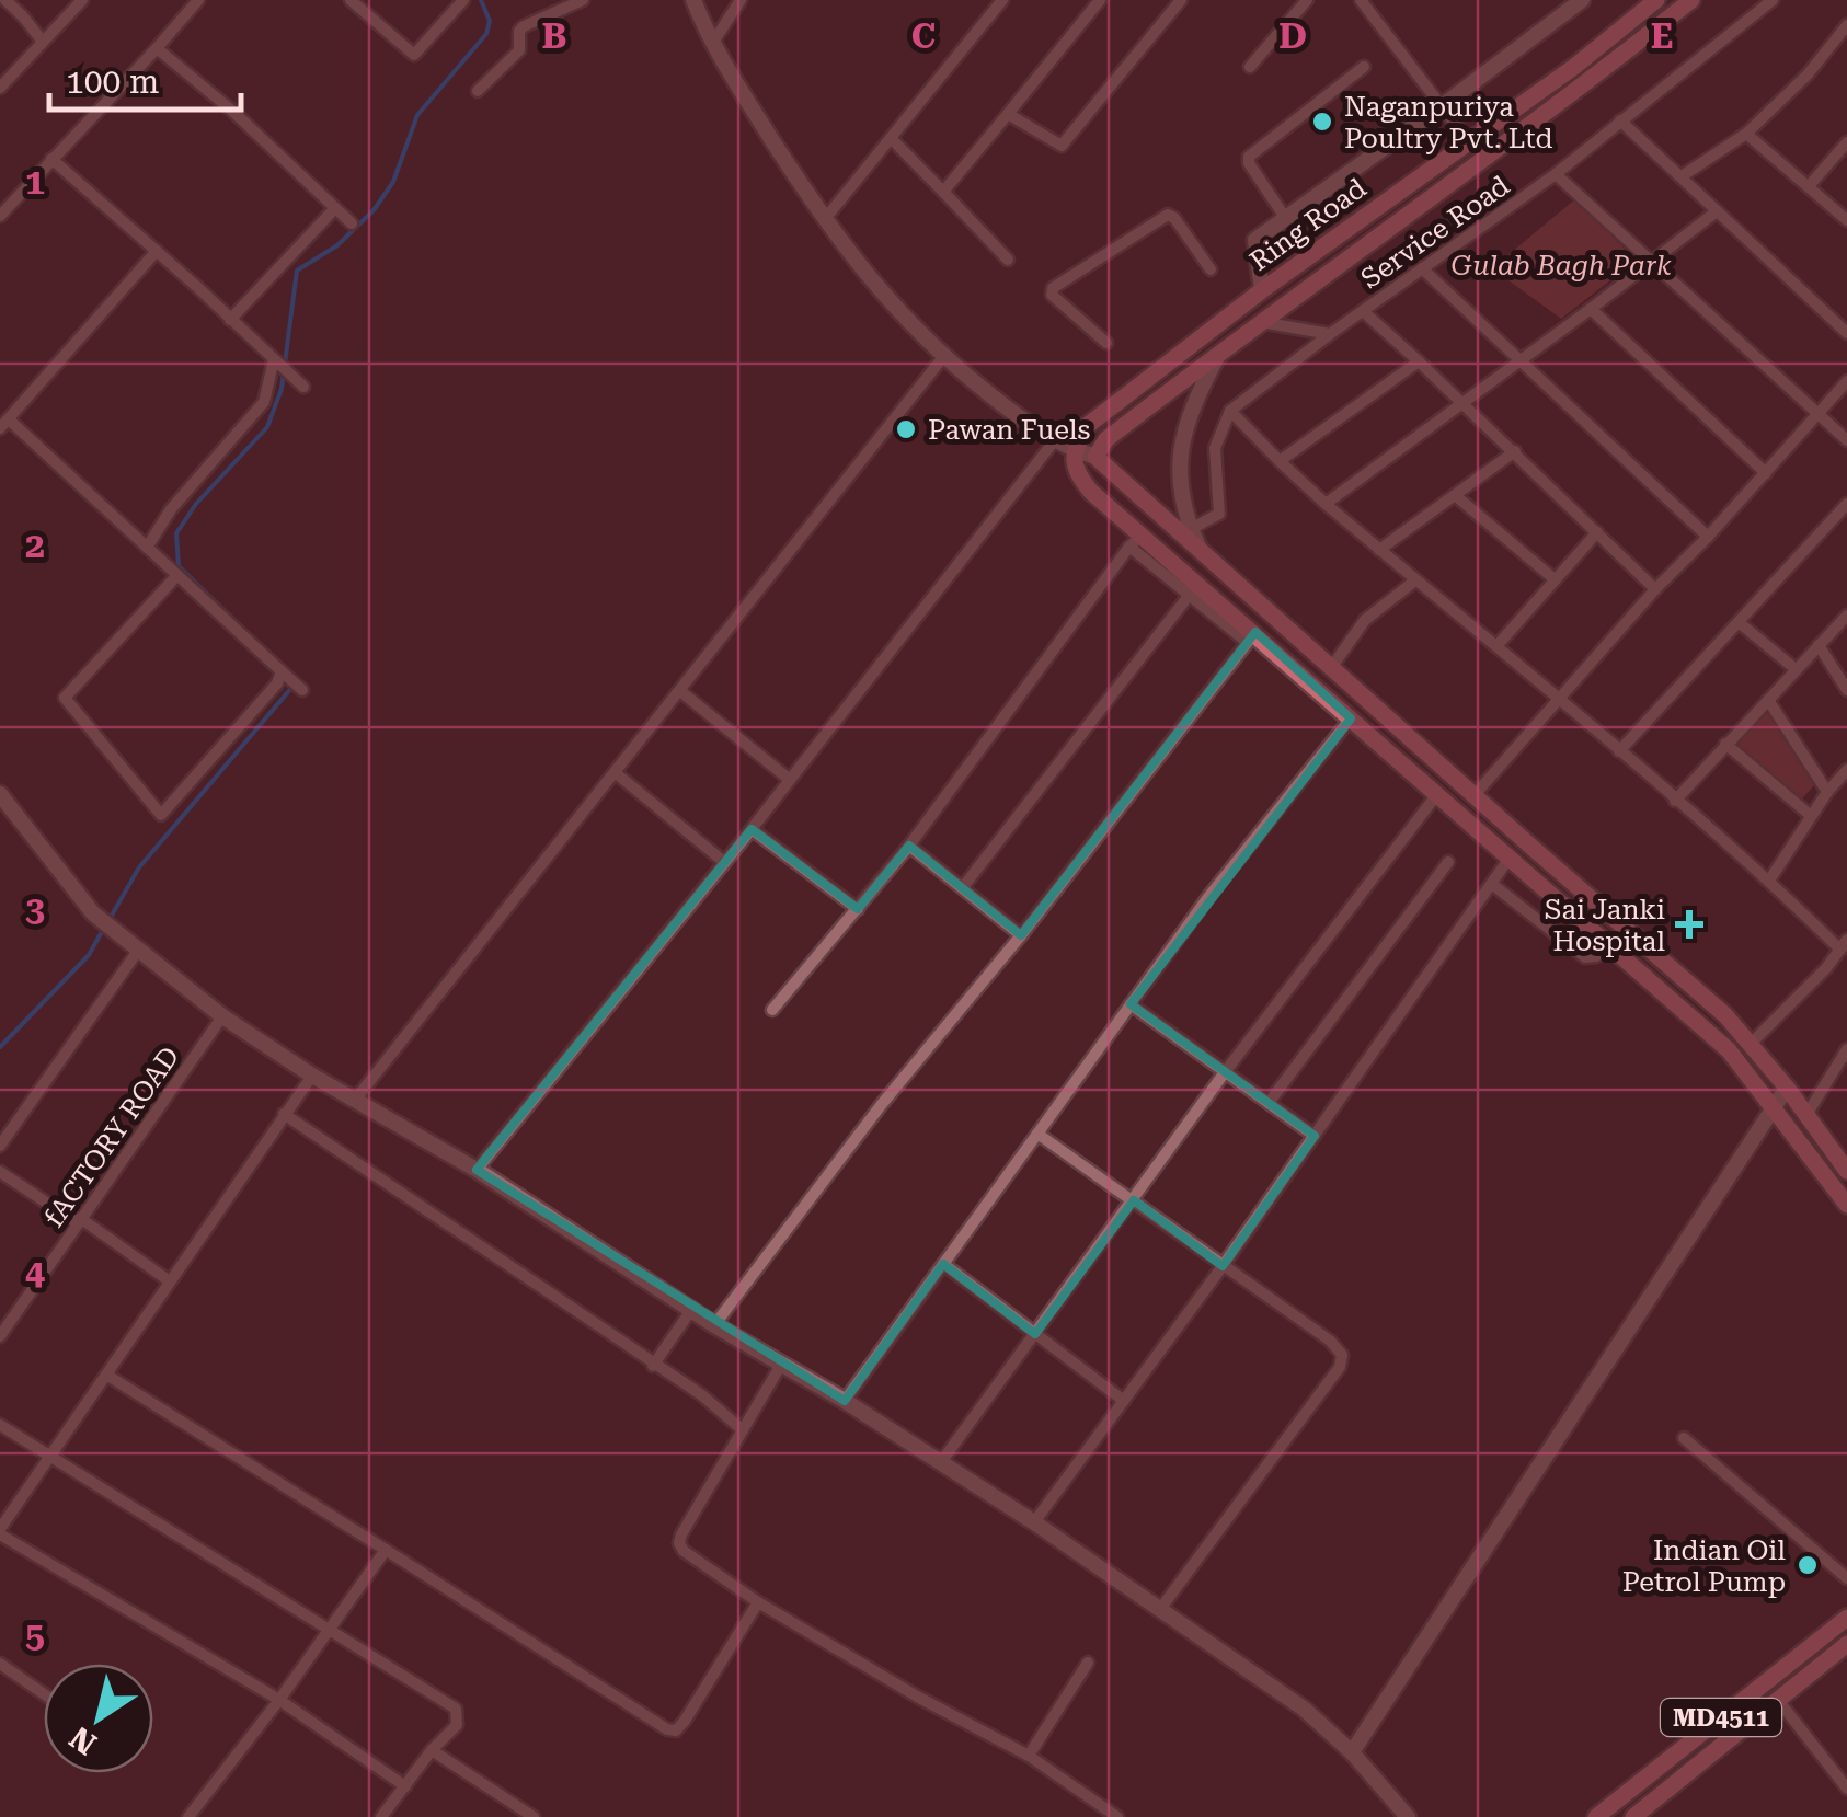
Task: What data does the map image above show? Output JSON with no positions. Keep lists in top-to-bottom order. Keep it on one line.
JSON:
{"streets":{"main road":["Ring Road","MD4511"],"street":["Service Road","fACTORY ROAD"]},"parks":["Gulab Bagh Park"],"places":{"other":["Naganpuriya Poultry Pvt. Ltd","Pawan Fuels","Indian Oil Petrol Pump"],"health":["Sai Janki Hospital"]},"scale_bar":"100 m","north":"bottom left","grid":{"columns":["B","C","D","E"],"rows":["1","2","3","4","5"]}}
